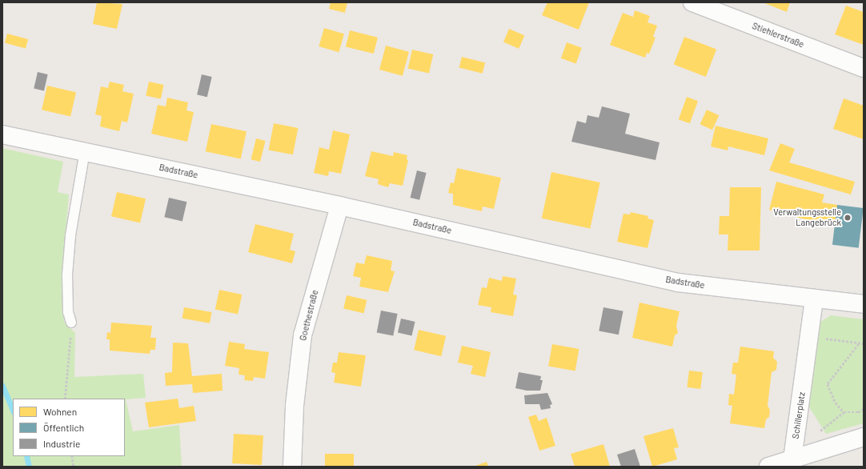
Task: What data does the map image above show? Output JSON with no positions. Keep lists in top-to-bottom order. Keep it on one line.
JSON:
{"streets":{"street":["Stiehlerstraße","Badstraße","Goethestraße","Schillerplatz"]},"crossings":[["Badstraße","Goethestraße"],["Badstraße","Schillerplatz"]],"places":["Verwaltungsstelle Langebrück"],"legend":["Wohnen","Öffentlich","Industrie"]}
